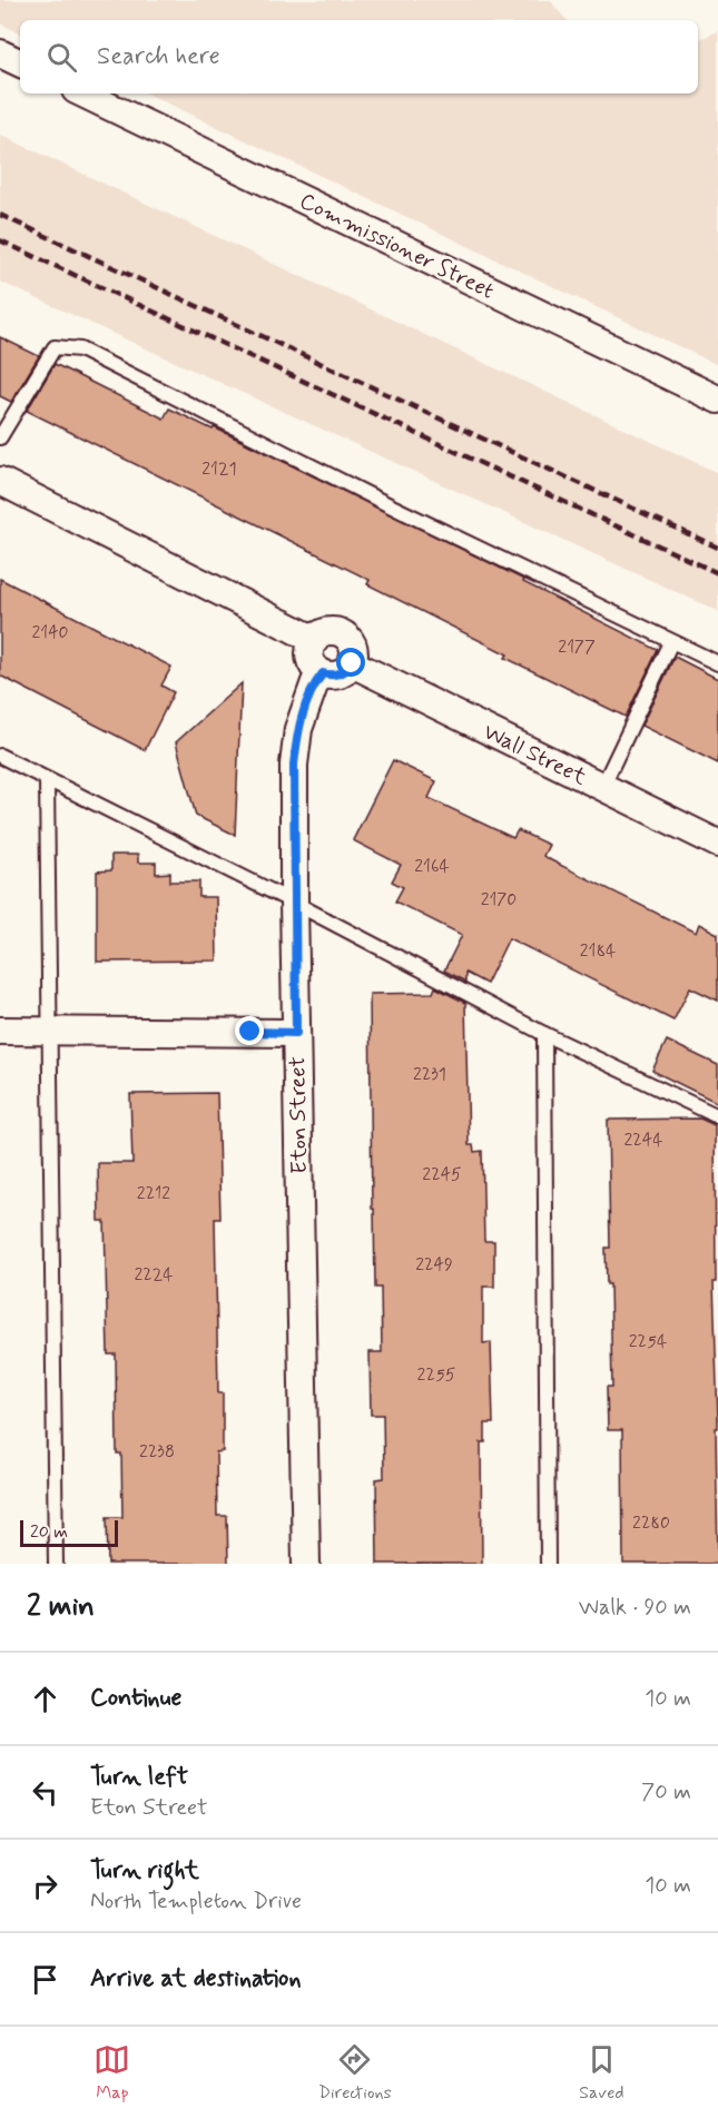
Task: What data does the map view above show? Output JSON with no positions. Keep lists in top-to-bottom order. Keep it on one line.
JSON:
{"streets":{"street":["Commissioner Street","Wall Street","Eton Street"]},"crossings":[["Wall Street","Eton Street"]],"house_numbers":["2121","2140","2177","2164","2170","2184","2231","2244","2245","2212","2249","2224","2254","2255","2238","2280"],"scale_bar":"20 m","page":{"search":"Search here","scale":"20 m","heading":["2 min","Walk · 90 m"],"list":[["Continue","10 m"],["Turn left","Eton Street","70 m"],["Turn right","North Templeton Drive","10 m"],"Arrive at destination"],"nav":["Map","Directions","Saved"]}}
